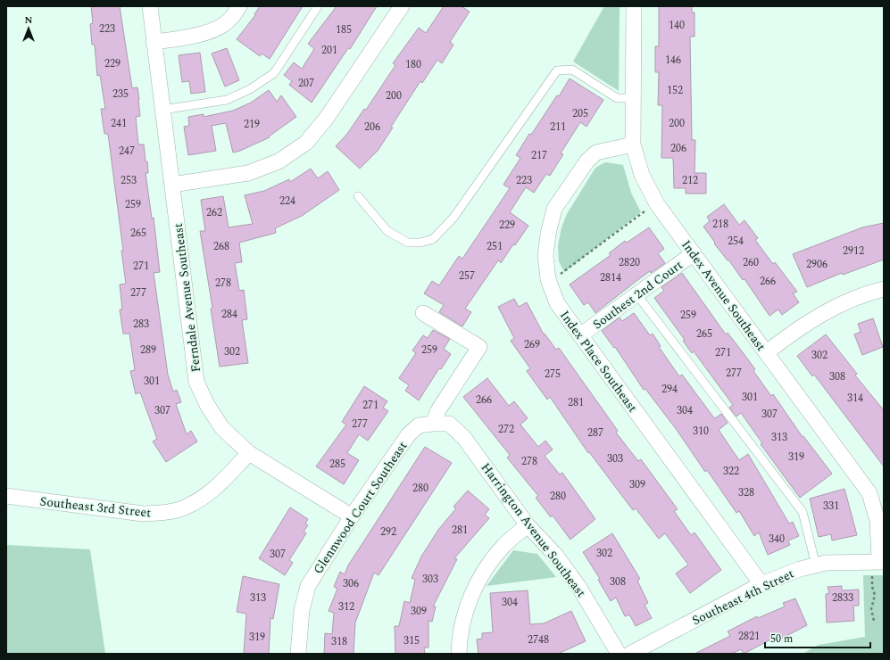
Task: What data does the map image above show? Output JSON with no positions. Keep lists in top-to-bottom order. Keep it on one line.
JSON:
{"streets":{"street":["Southest 2nd Court","Index Avenue Southeast","Ferndale Avenue Southeast","Index Place Southeast","Southeast 3rd Street","Glennwood Court Southeast","Harrington Avenue Southeast","Southeast 4th Street"]},"crossings":[["Southest 2nd Court","Index Avenue Southeast"],["Southest 2nd Court","Index Place Southeast"],["Index Avenue Southeast","Index Place Southeast"],["Index Avenue Southeast","Southeast 4th Street"],["Ferndale Avenue Southeast","Southeast 3rd Street"],["Ferndale Avenue Southeast","Glennwood Court Southeast"],["Index Place Southeast","Southeast 4th Street"],["Glennwood Court Southeast","Harrington Avenue Southeast"]],"house_numbers":["140","223","185","201","146","229","180","207","152","235","200","205","241","200","219","206","211","206","247","217","253","223","212","224","259","262","218","229","265","254","268","251","2912","2820","260","2906","271","257","2814","266","278","277","284","259","283","265","269","289","259","302","271","302","277","275","308","301","294","301","314","266","281","271","307","304","307","277","272","310","287","313","319","303","278","285","322","309","280","328","280","331","281","292","340","302","307","303","308","306","313","2833","304","312","309","2821","319","2748","315","318"],"scale_bar":"50 m","north":"top"}
